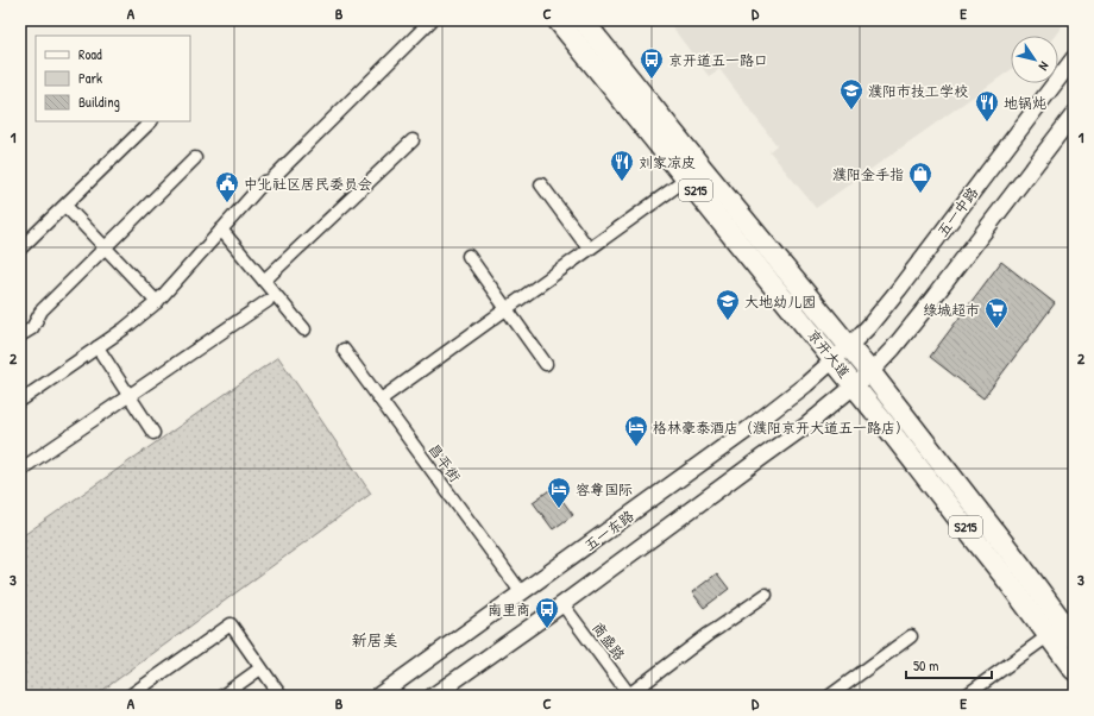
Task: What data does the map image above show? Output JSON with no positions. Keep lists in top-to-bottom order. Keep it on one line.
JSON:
{"streets":{"main road":["S215","京开大道"],"street":["五一中路","昌平街","五一东路","商盛路"]},"crossings":[["五一中路","京开大道"],["五一中路","五一东路"],["京开大道","五一东路"],["昌平街","五一东路"]],"districts":["新居美"],"places":{"bus stop":["京开道五一路口","南里商"],"school or university":["濮阳市技工学校","大地幼儿园"],"restaurant":["地锅炖","刘家凉皮"],"shop":["濮阳金手指"],"public building":["中北社区居民委员会"],"supermarket":["绿城超市"],"hotel":["格林豪泰酒店（濮阳京开大道五一路店）","容尊国际"]},"legend":["Road","Park","Building"],"scale_bar":"50 m","north":"bottom right","grid":{"columns":["A","B","C","D","E"],"rows":["1","2","3"]}}
